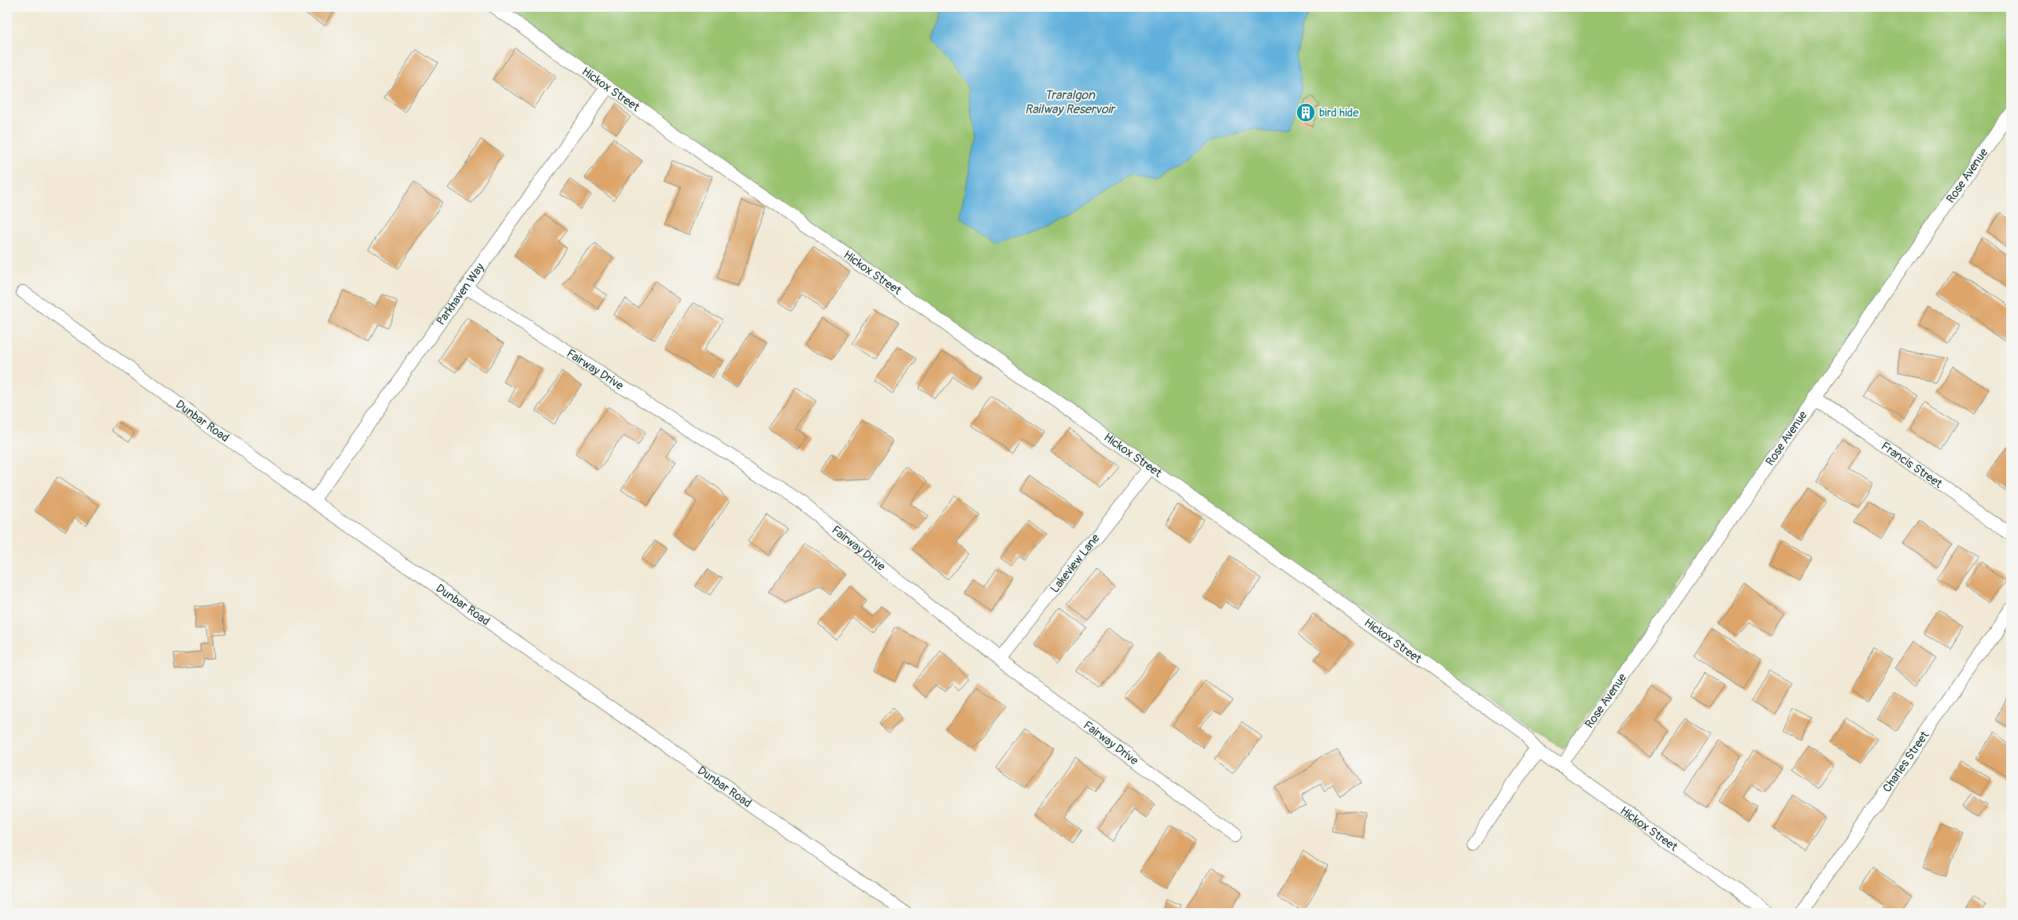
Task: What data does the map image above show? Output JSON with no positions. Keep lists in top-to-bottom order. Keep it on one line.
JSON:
{"streets":{"street":["Hickox Street","Rose Avenue","Parkhaven Way","Fairway Drive","Dunbar Road","Francis Street","Lakeview Lane","Charles Street"]},"crossings":[["Hickox Street","Rose Avenue"],["Hickox Street","Parkhaven Way"],["Hickox Street","Lakeview Lane"],["Rose Avenue","Francis Street"],["Parkhaven Way","Fairway Drive"],["Parkhaven Way","Dunbar Road"],["Fairway Drive","Lakeview Lane"]],"water":["Traralgon Railway Reservoir"],"places":{"building":["bird hide"]}}
